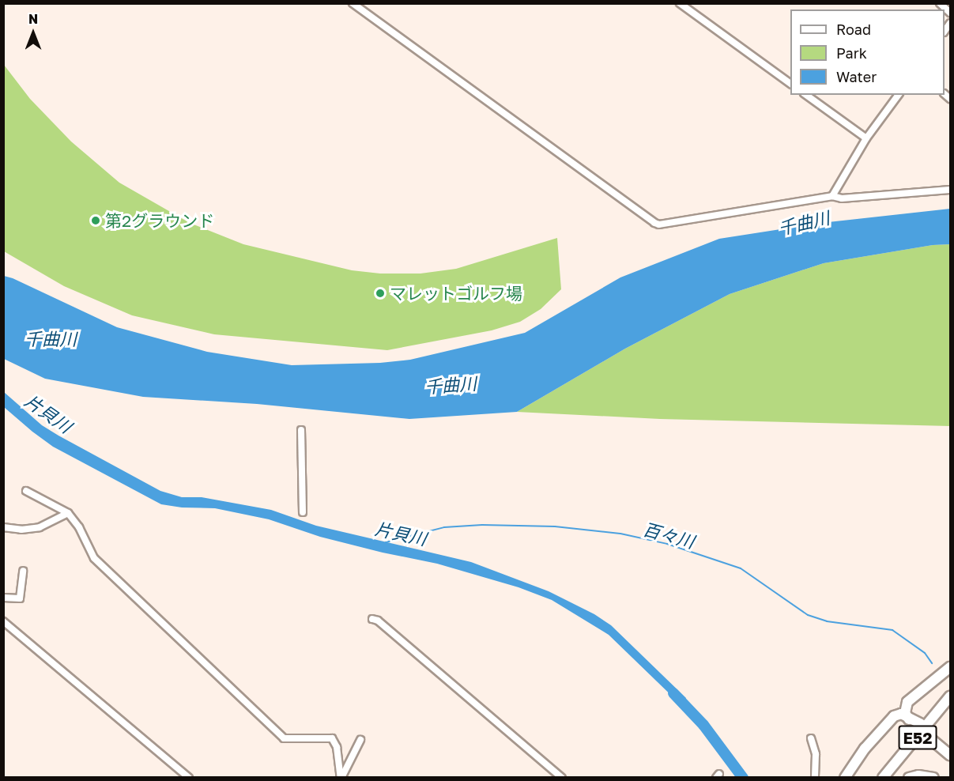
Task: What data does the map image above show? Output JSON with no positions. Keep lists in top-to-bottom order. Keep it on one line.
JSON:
{"streets":{"highway":["E52"]},"water":["千曲川","片貝川","百々川"],"places":["第2グラウンド","マレットゴルフ場"],"legend":["Road","Park","Water"],"north":"top"}
